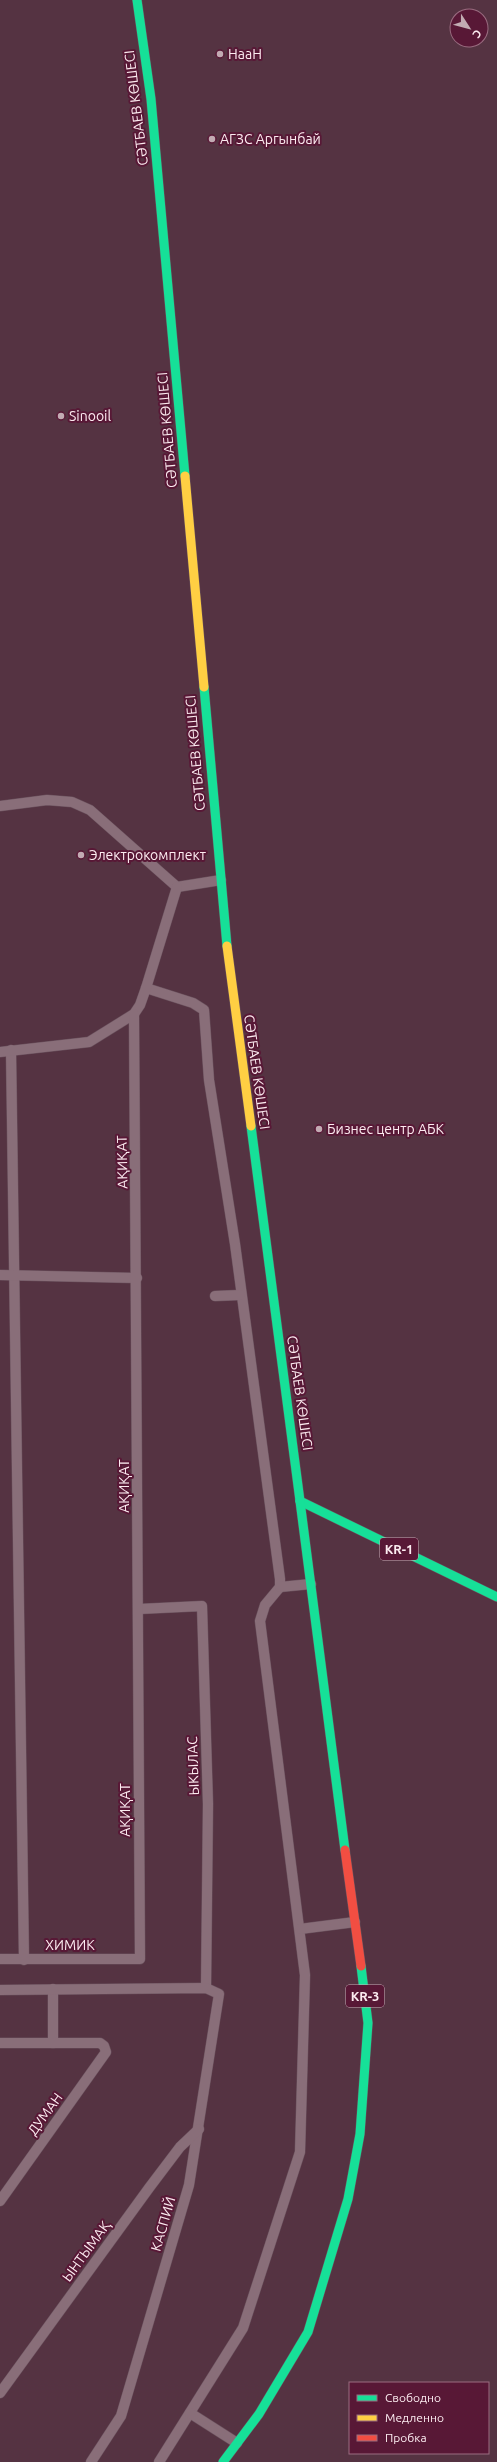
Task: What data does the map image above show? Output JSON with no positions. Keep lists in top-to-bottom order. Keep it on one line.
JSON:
{"streets":{"main road":["СӘТБАЕВ КӨШЕСІ","KR-1","KR-3"],"street":["АҚИҚАТ","ЫКЫЛАС","ХИМИК","ДУМАН","КАСПИЙ","ЫНТЫМАҚ"]},"crossings":[["СӘТБАЕВ КӨШЕСІ","KR-1"],["СӘТБАЕВ КӨШЕСІ","KR-3"],["АҚИҚАТ","ЫКЫЛАС"],["АҚИҚАТ","ХИМИК"],["KR-1","KR-3"],["ЫКЫЛАС","КАСПИЙ"],["КАСПИЙ","ЫНТЫМАҚ"]],"places":["НааН","АГЗС Аргынбай","Sinooil","Электрокомплект","Бизнес центр АБК"],"legend":["Свободно","Медленно","Пробка"],"north":"bottom right"}
